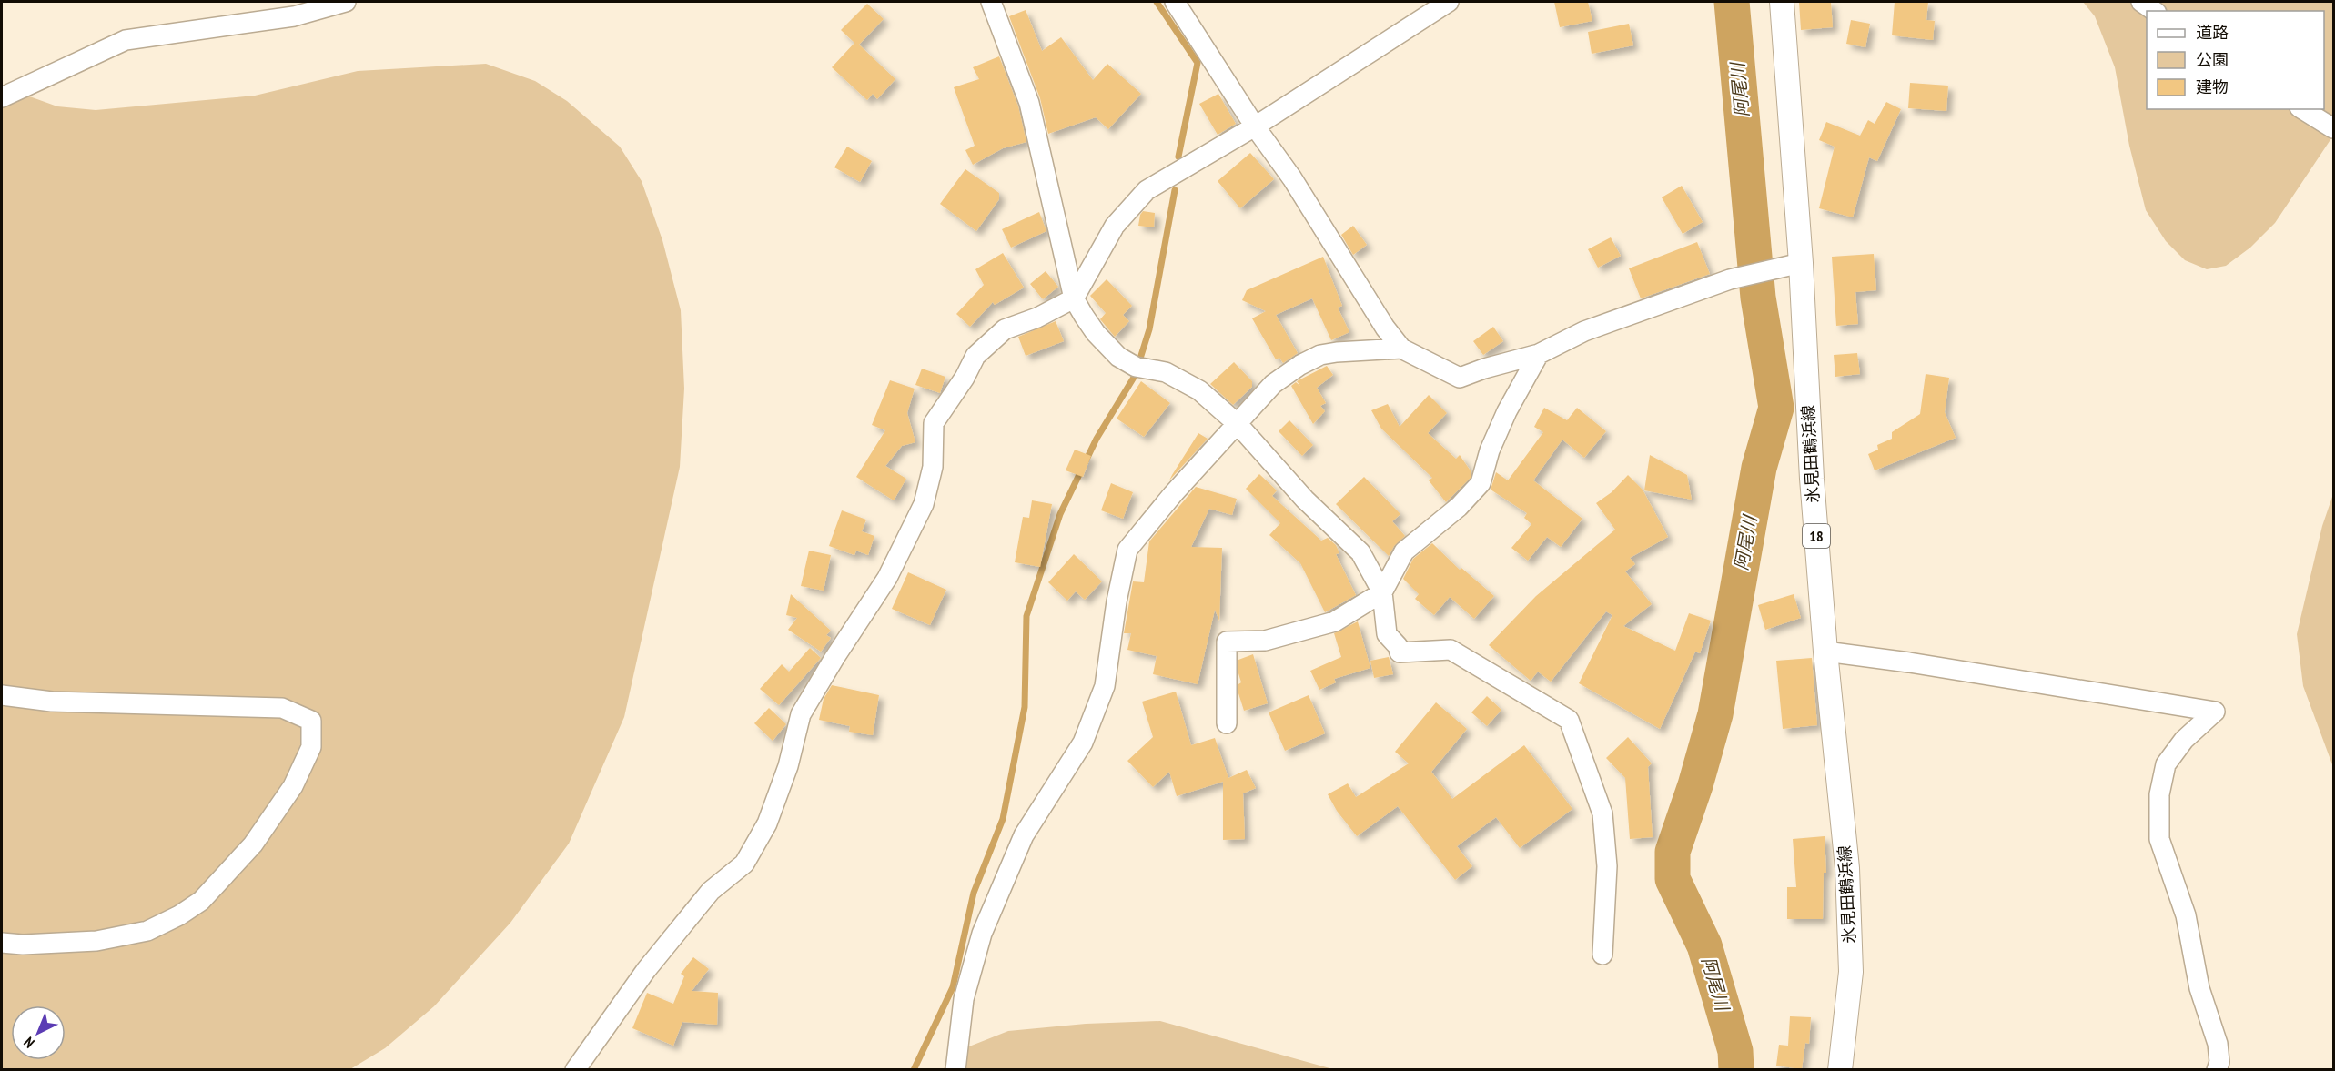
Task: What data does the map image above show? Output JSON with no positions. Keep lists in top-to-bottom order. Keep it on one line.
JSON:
{"streets":{"main road":["氷見田鶴浜線","18"]},"water":["阿尾川"],"legend":["道路","公園","建物"],"north":"bottom left"}
